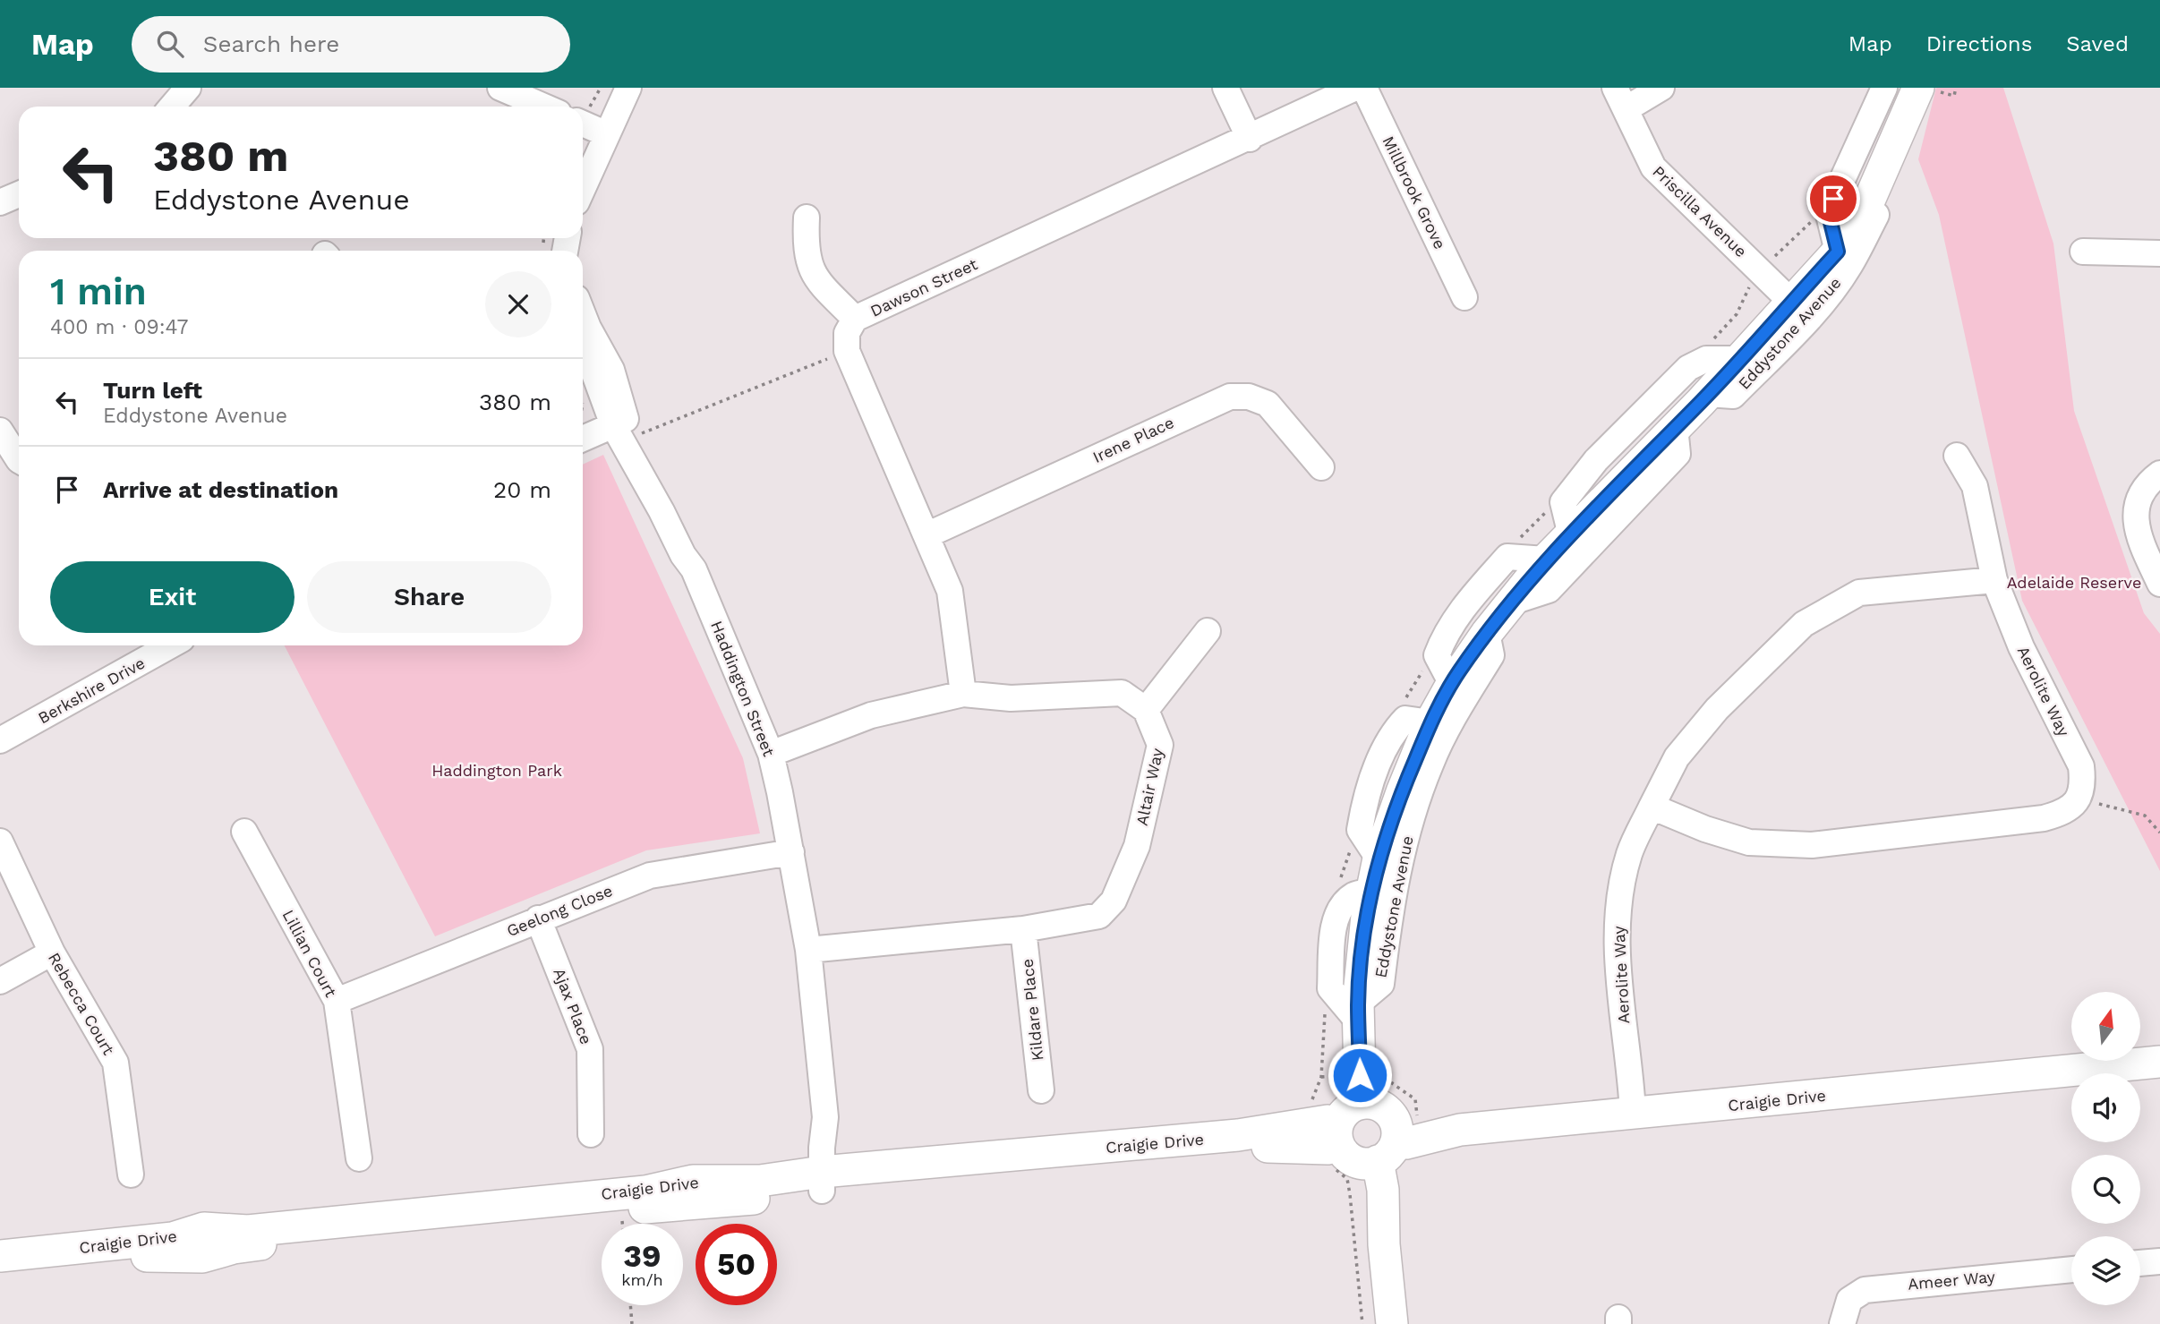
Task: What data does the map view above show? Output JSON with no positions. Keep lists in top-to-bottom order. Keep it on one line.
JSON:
{"streets":{"main road":["Eddystone Avenue","Craigie Drive"],"street":["Millbrook Grove","Priscilla Avenue","Dawson Street","Irene Place","Haddington Street","Berkshire Drive","Aerolite Way","Altair Way","Geelong Close","Lillian Court","Rebecca Court","Ajax Place","Kildare Place","Ameer Way"]},"crossings":[["Priscilla Avenue","Eddystone Avenue"],["Eddystone Avenue","Craigie Drive"],["Haddington Street","Altair Way"],["Haddington Street","Geelong Close"],["Haddington Street","Craigie Drive"],["Aerolite Way","Craigie Drive"],["Altair Way","Kildare Place"],["Geelong Close","Lillian Court"],["Geelong Close","Ajax Place"]],"parks":["Adelaide Reserve","Haddington Park"],"north":"top","page":{"header":"Map","search":"Search here","nav":["Map","Directions","Saved"],"turn":["380 m","Eddystone Avenue"],"heading":["1 min","400 m · 09:47"],"list":[{"name":"Turn left","note":"Eddystone Avenue","value":"380 m"},{"name":"Arrive at destination","value":"20 m"}],"buttons":["Exit","Share"],"speed":"39 km/h","limit":"50"}}
